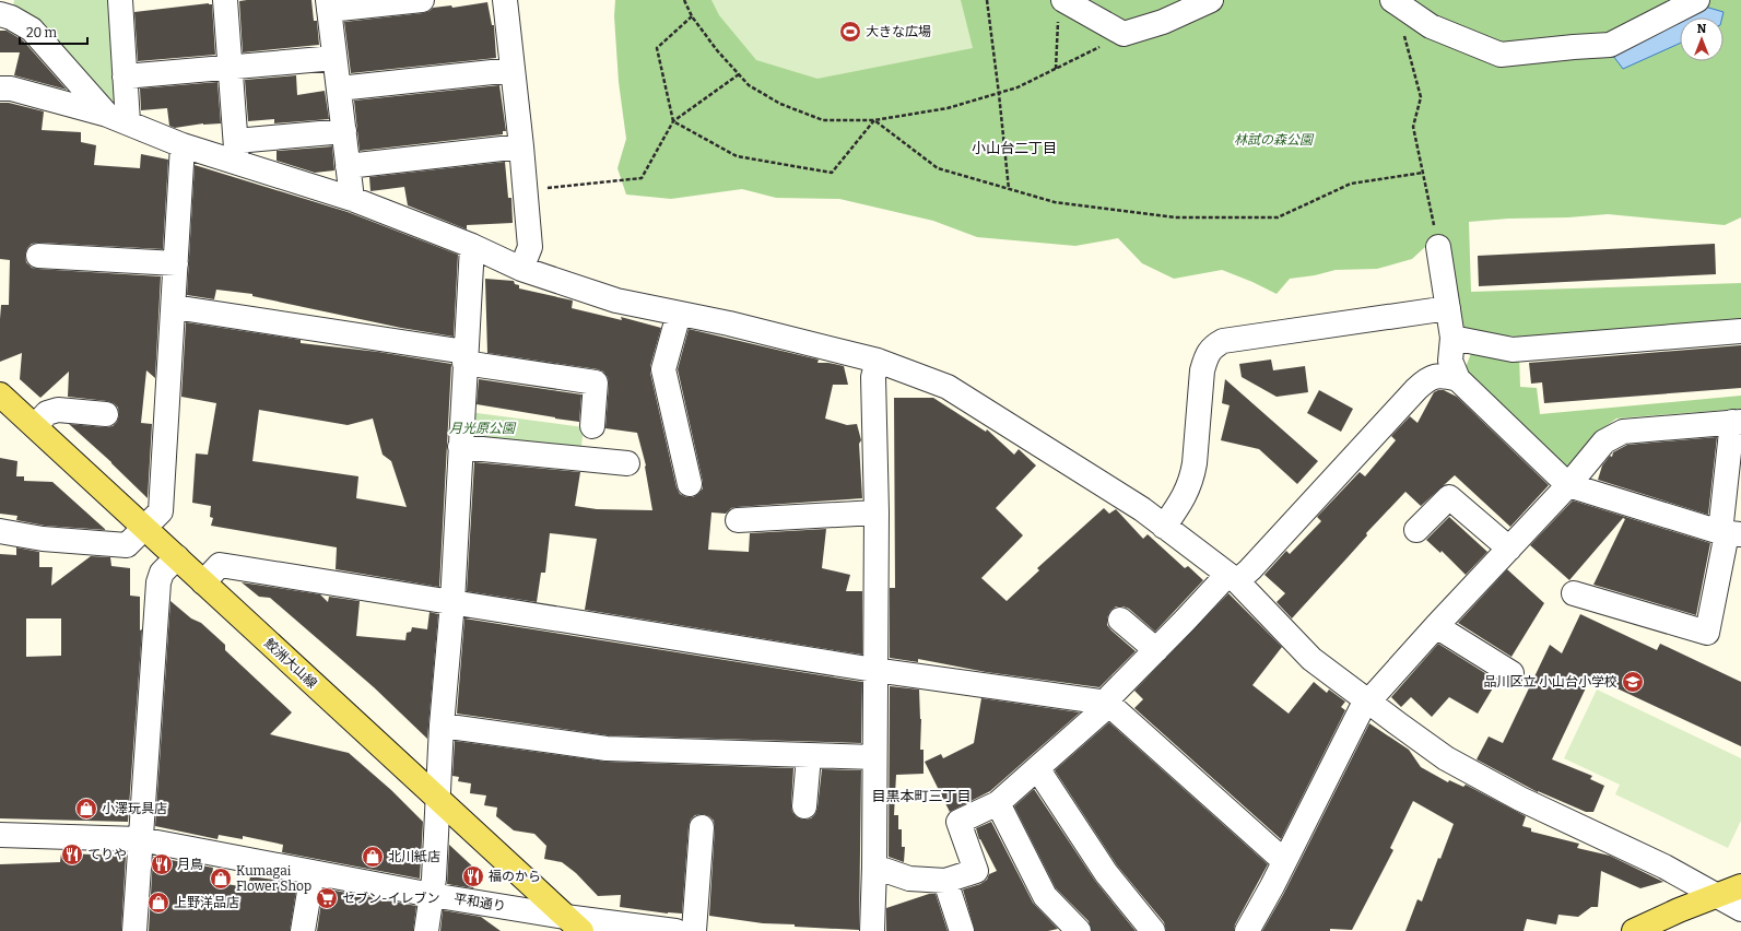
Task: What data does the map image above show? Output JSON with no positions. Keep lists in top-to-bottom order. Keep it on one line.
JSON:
{"streets":{"main road":["鮫洲大山線"],"street":["平和通り"]},"crossings":[["鮫洲大山線","平和通り"]],"districts":["小山台二丁目","目黒本町三丁目"],"parks":["林試の森公園","月光原公園"],"places":{"sports":["大きな広場"],"school or university":["品川区立 小山台小学校"],"shop":["小澤玩具店","北川紙店","Kumagai Flower Shop","上野洋品店"],"restaurant":["てりや","月鳥","福のから"],"supermarket":["セブン-イレブン"]},"scale_bar":"20 m","north":"top"}
